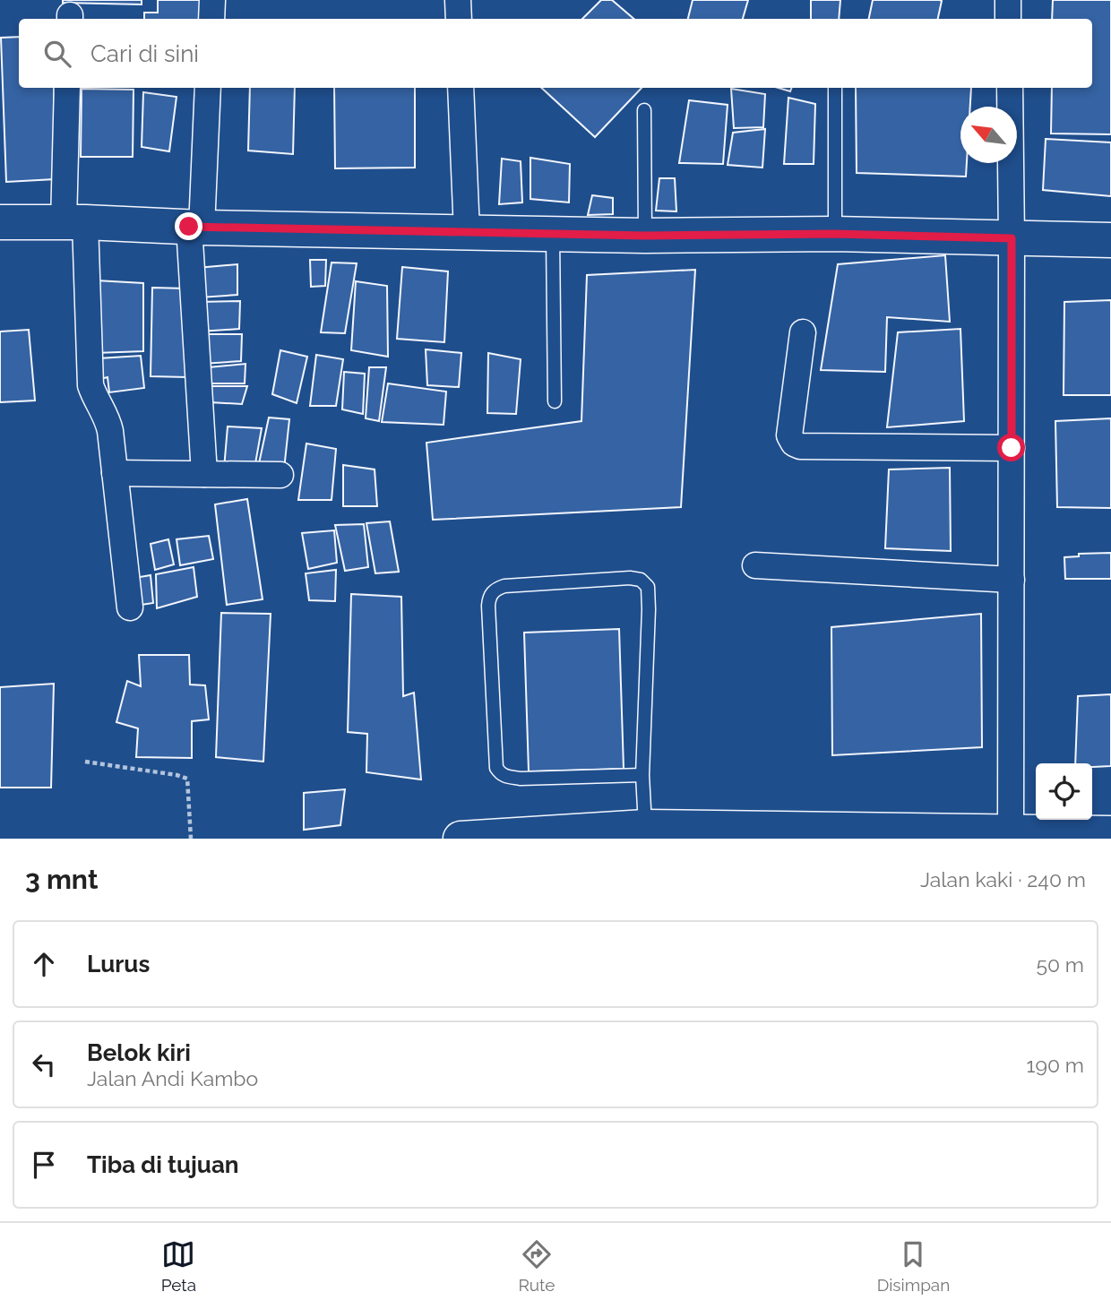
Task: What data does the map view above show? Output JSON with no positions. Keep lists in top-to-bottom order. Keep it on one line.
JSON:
{"north":"top left","page":{"search":"Cari di sini","heading":["3 mnt","Jalan kaki · 240 m"],"list":[["Lurus","50 m"],["Belok kiri","Jalan Andi Kambo","190 m"],"Tiba di tujuan"],"nav":["Peta","Rute","Disimpan"]}}
